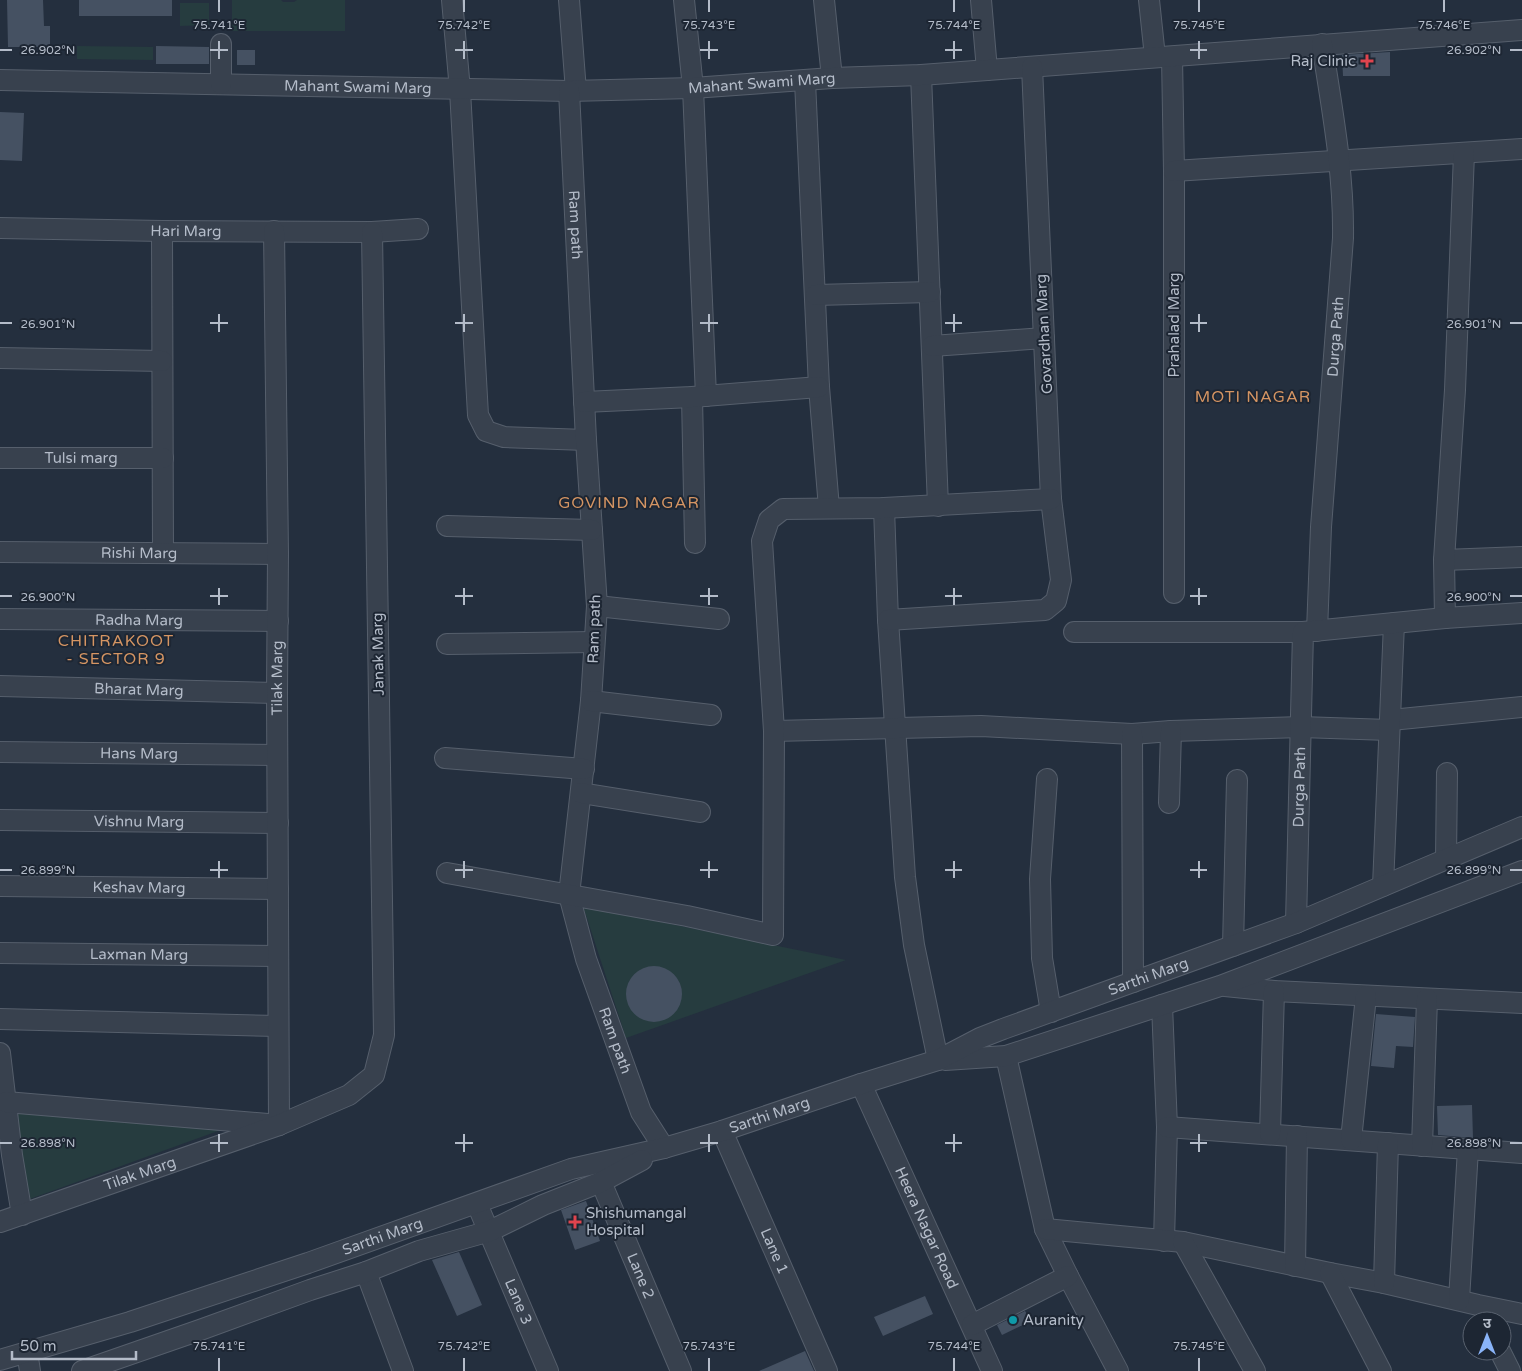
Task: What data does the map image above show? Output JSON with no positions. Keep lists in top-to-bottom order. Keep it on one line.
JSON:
{"streets":{"street":["Mahant Swami Marg","Ram path","Hari Marg","Prahalad Marg","Govardhan Marg","Durga Path","Tulsi marg","Rishi Marg","Radha Marg","Janak Marg","Tilak Marg","Bharat Marg","Hans Marg","Vishnu Marg","Keshav Marg","Laxman Marg","Sarthi Marg","Heera Nagar Road","Lane 1","Lane 2","Lane 3"]},"crossings":[["Mahant Swami Marg","Ram path"],["Mahant Swami Marg","Prahalad Marg"],["Mahant Swami Marg","Govardhan Marg"],["Mahant Swami Marg","Durga Path"],["Ram path","Sarthi Marg"],["Hari Marg","Janak Marg"],["Hari Marg","Tilak Marg"],["Durga Path","Sarthi Marg"],["Rishi Marg","Tilak Marg"],["Radha Marg","Tilak Marg"],["Janak Marg","Tilak Marg"],["Tilak Marg","Bharat Marg"],["Tilak Marg","Hans Marg"],["Tilak Marg","Vishnu Marg"],["Tilak Marg","Keshav Marg"],["Tilak Marg","Laxman Marg"],["Sarthi Marg","Heera Nagar Road"],["Sarthi Marg","Lane 1"],["Sarthi Marg","Lane 2"],["Sarthi Marg","Lane 3"]],"districts":["MOTI NAGAR","GOVIND NAGAR","CHITRAKOOT - SECTOR 9"],"places":{"health":["Raj Clinic","Shishumangal Hospital"],"other":["Auranity"]},"scale_bar":"50 m","north":"top","coordinates":["75.741°E","75.742°E","75.743°E","75.744°E","75.745°E","75.746°E","26.902°N","26.901°N","26.900°N","26.899°N","26.898°N"]}
